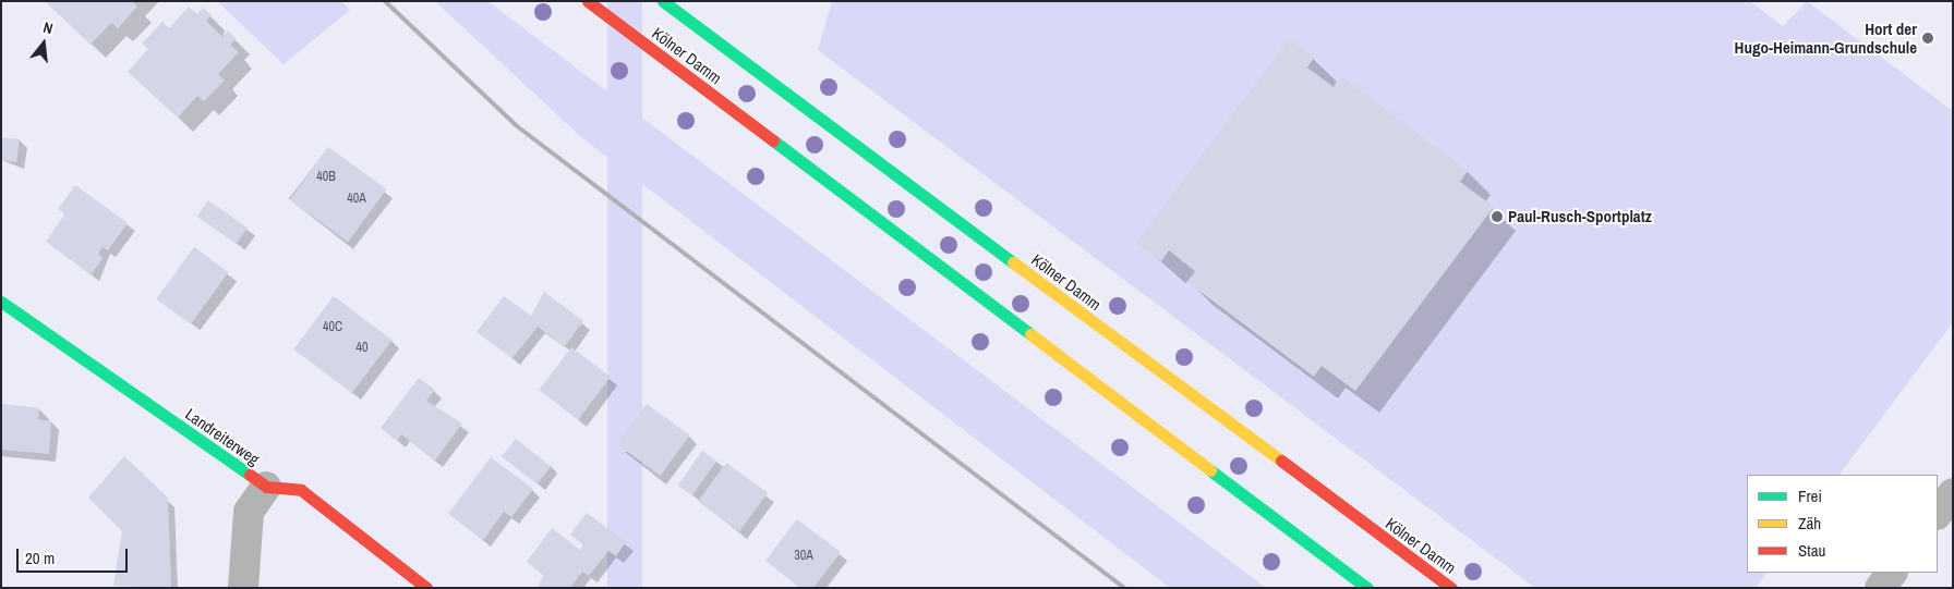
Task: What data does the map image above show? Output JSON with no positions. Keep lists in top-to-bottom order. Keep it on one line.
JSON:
{"streets":{"street":["Kölner Damm","Landreiterweg"]},"places":["Hort der Hugo-Heimann-Grundschule","Paul-Rusch-Sportplatz"],"house_numbers":["40B","40A","40C","40","30A"],"legend":["Frei","Zäh","Stau"],"scale_bar":"20 m","north":"top"}
